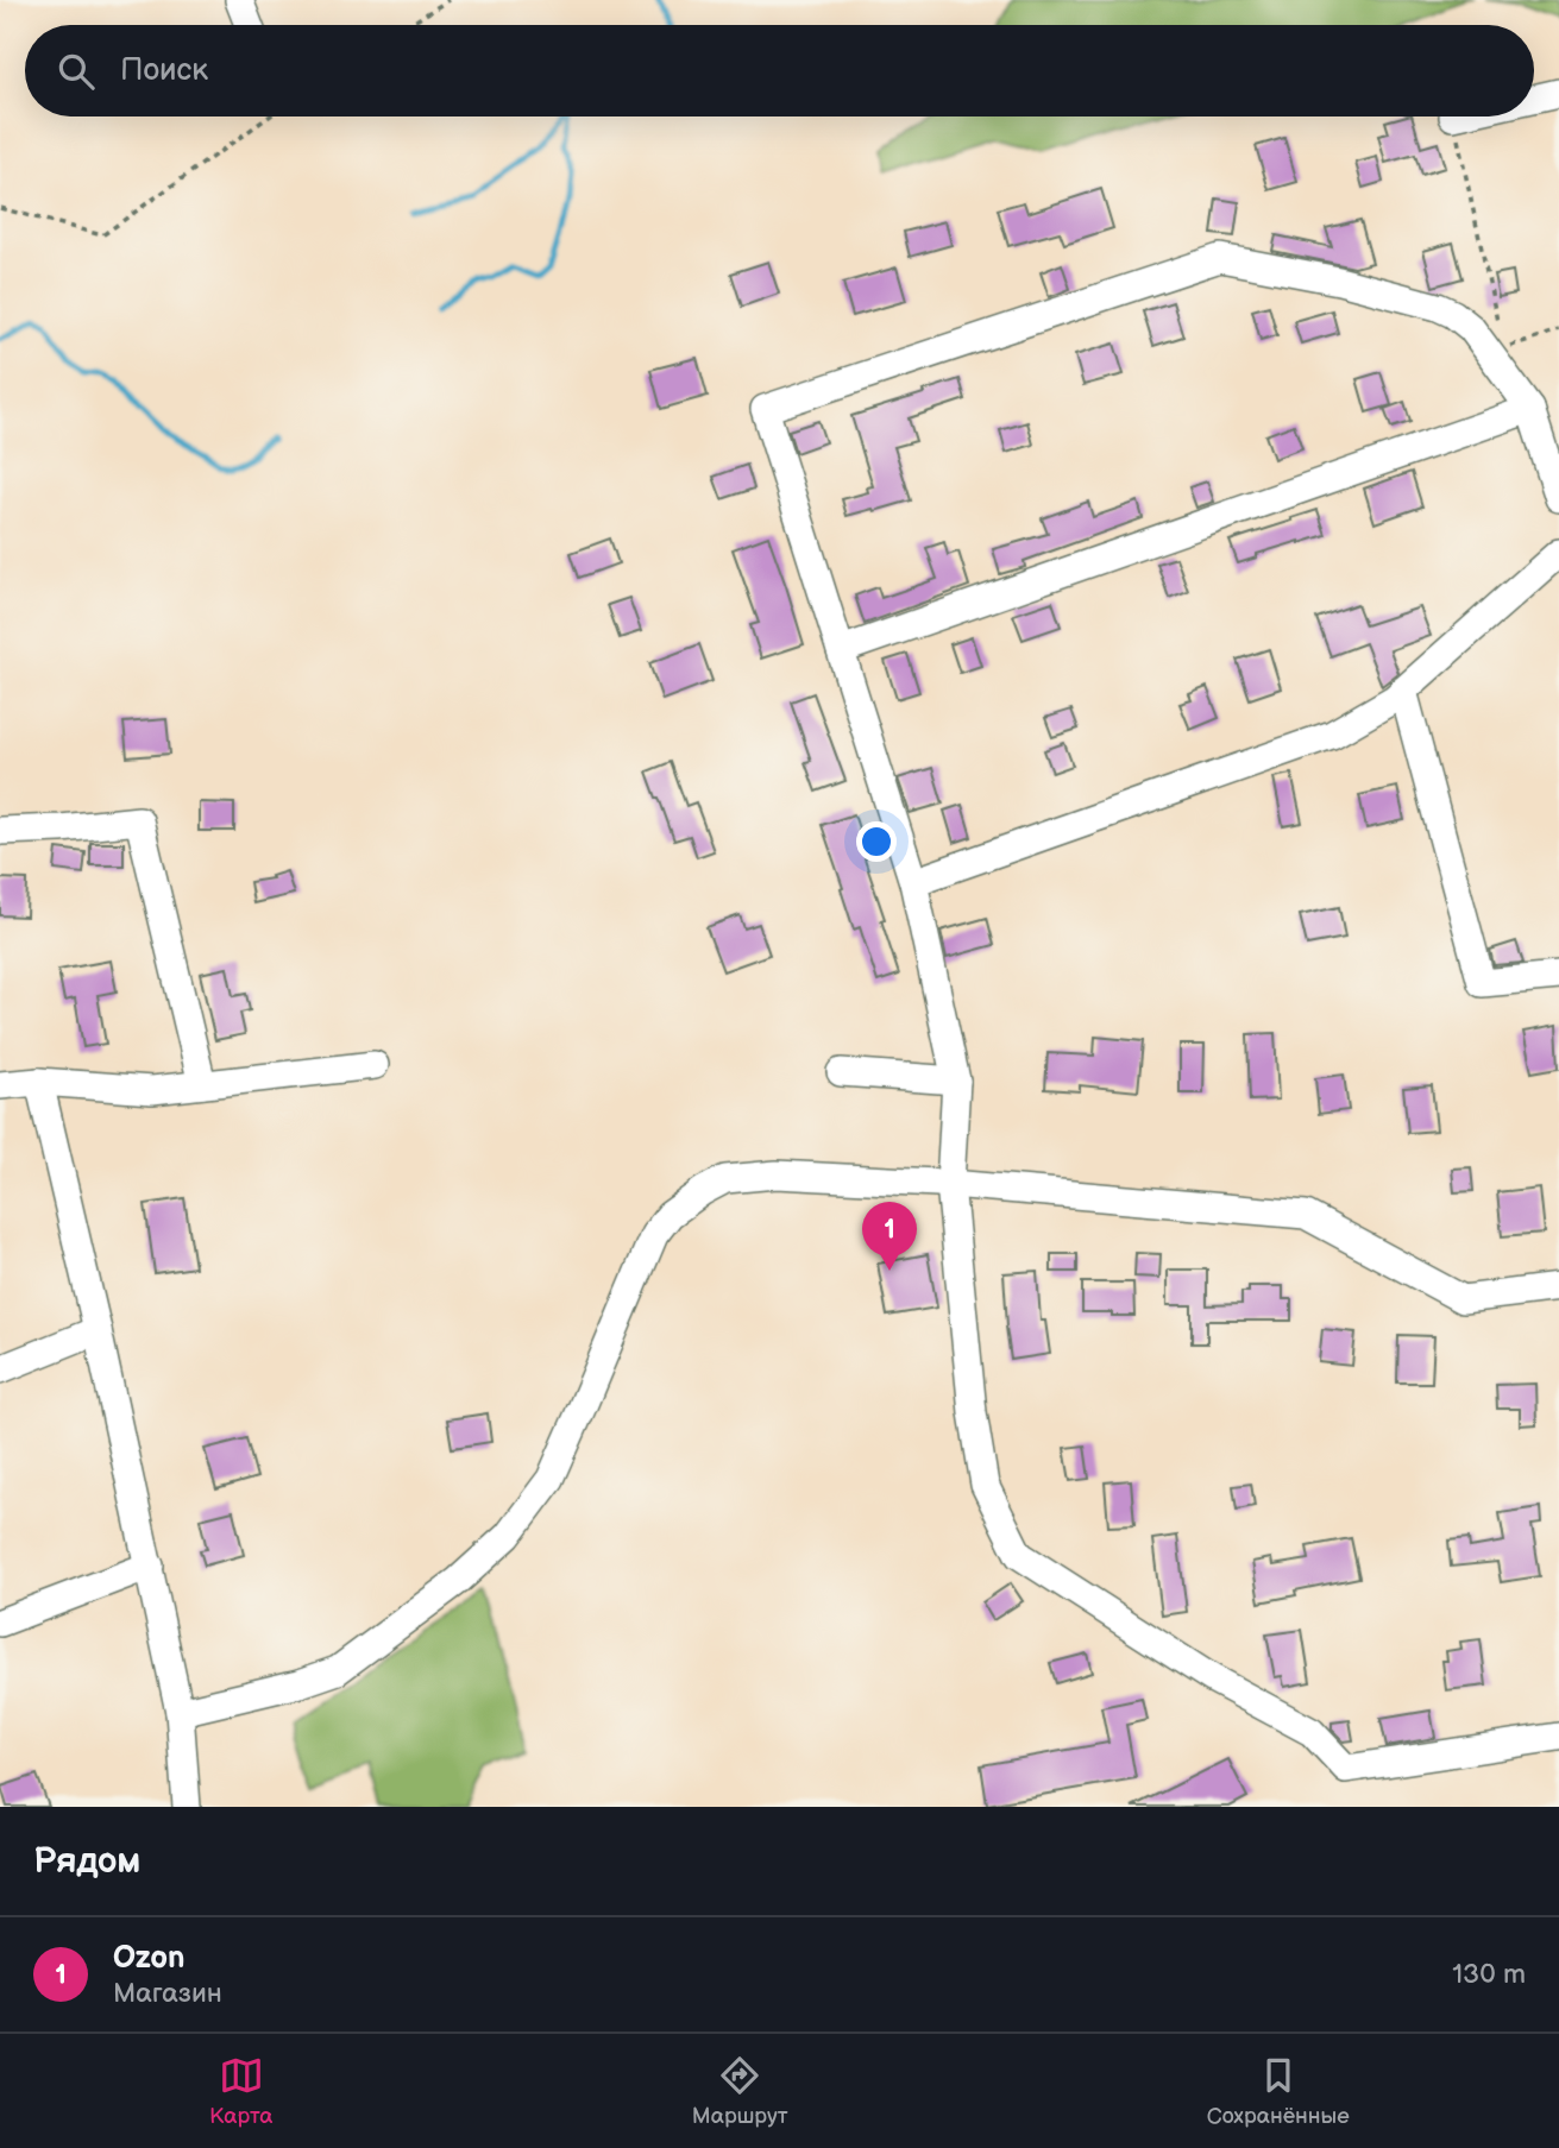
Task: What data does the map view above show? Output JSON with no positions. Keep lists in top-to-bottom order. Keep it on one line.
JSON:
{"page":{"search":"Поиск","pins":"1","heading":"Рядом","list":[{"mark":"1","name":"Ozon","note":"Магазин","value":"130 m"}],"nav":["Карта","Маршрут","Сохранённые"]}}
